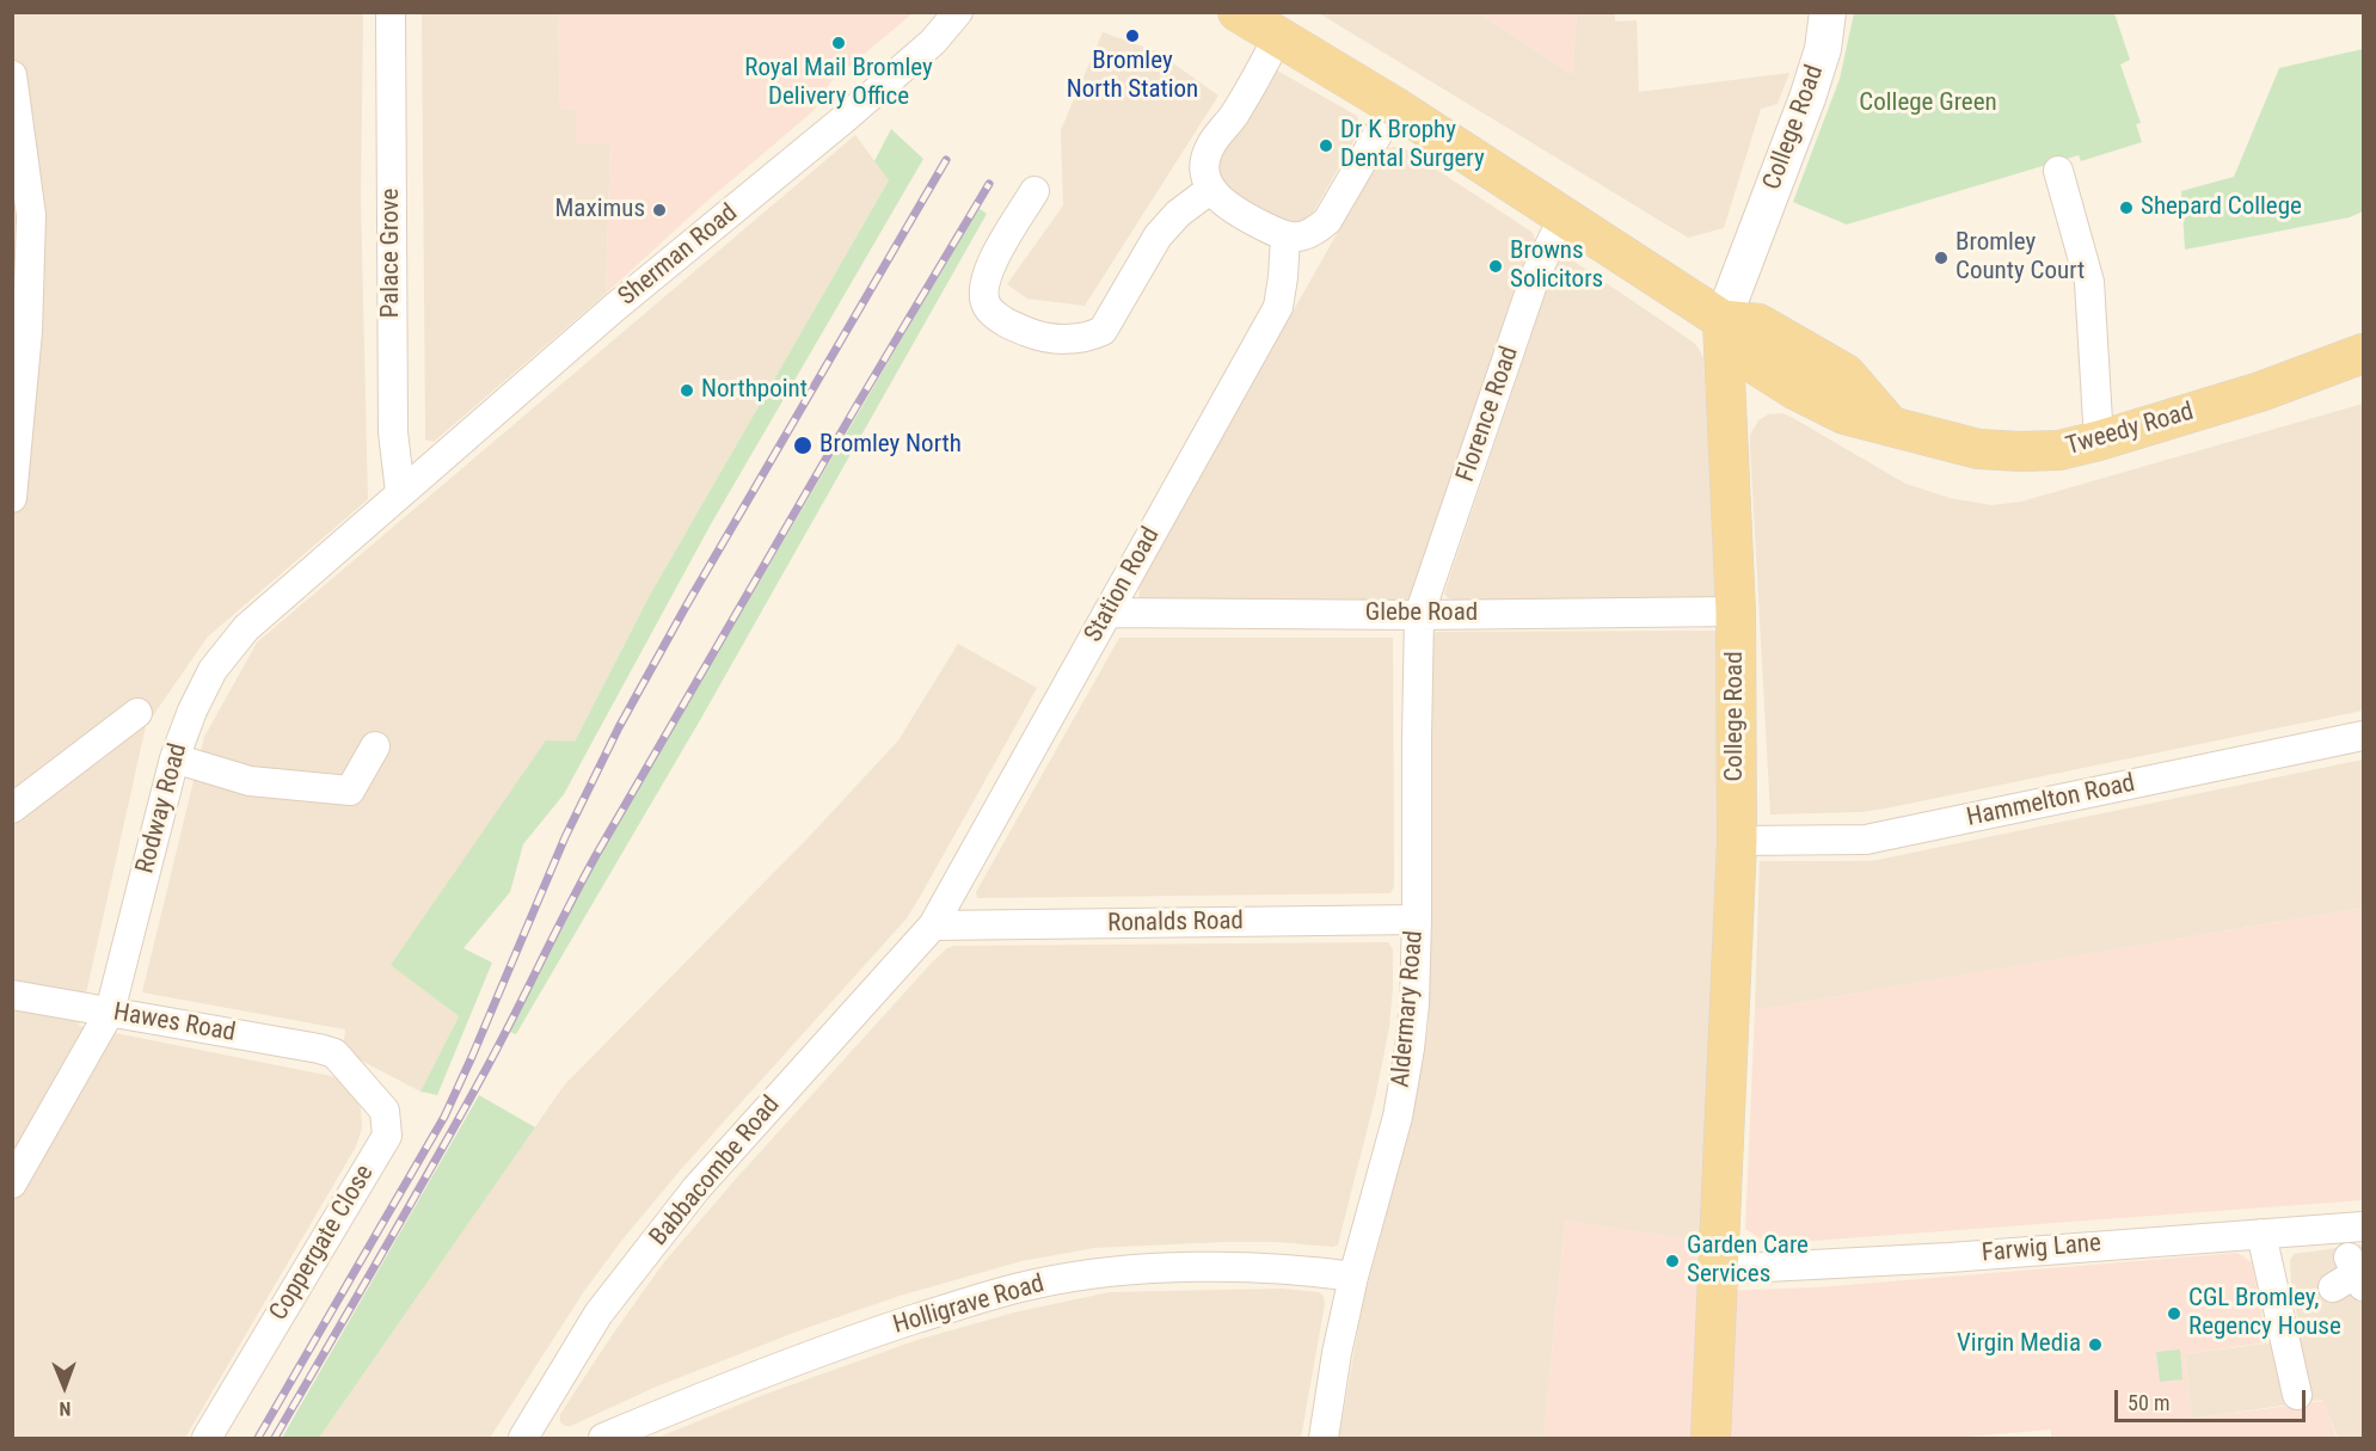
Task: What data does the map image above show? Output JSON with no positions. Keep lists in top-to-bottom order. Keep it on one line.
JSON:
{"streets":{"main road":["College Road","Tweedy Road"],"street":["Palace Grove","Sherman Road","Florence Road","Station Road","Glebe Road","Hammelton Road","Rodway Road","Ronalds Road","Aldermary Road","Hawes Road","Babbacombe Road","Coppergate Close","Farwig Lane","Holligrave Road"]},"crossings":[["College Road","Tweedy Road"],["College Road","Glebe Road"],["College Road","Hammelton Road"],["College Road","Farwig Lane"],["Palace Grove","Sherman Road"],["Palace Grove","Rodway Road"],["Sherman Road","Rodway Road"],["Florence Road","Tweedy Road"],["Florence Road","Glebe Road"],["Florence Road","Aldermary Road"],["Station Road","Glebe Road"],["Station Road","Ronalds Road"],["Station Road","Babbacombe Road"],["Glebe Road","Aldermary Road"],["Rodway Road","Hawes Road"],["Ronalds Road","Aldermary Road"],["Ronalds Road","Babbacombe Road"],["Aldermary Road","Holligrave Road"],["Hawes Road","Coppergate Close"]],"parks":["College Green"],"places":["Bromley North Station","Royal Mail Bromley Delivery Office","Dr K Brophy Dental Surgery","Shepard College","Maximus","Bromley County Court","Browns Solicitors","Northpoint","Bromley North","Garden Care Services","CGL Bromley, Regency House","Virgin Media"],"scale_bar":"50 m","north":"bottom"}
